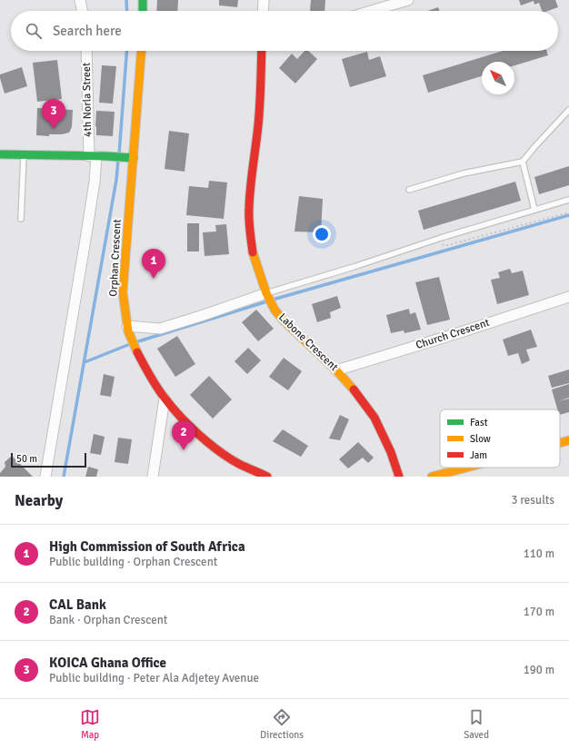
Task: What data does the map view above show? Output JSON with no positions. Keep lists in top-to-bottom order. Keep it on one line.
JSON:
{"streets":{"street":["4th Norla Street","Orphan Crescent","Church Crescent","Labone Crescent"]},"crossings":[["Church Crescent","Labone Crescent"]],"legend":["Fast","Slow","Jam"],"scale_bar":"50 m","north":"top left","page":{"search":"Search here","pins":["3","1","2"],"scale":"50 m","heading":["Nearby","3 results"],"list":[{"mark":"1","name":"High Commission of South Africa","note":"Public building · Orphan Crescent","value":"110 m"},{"mark":"2","name":"CAL Bank","note":"Bank · Orphan Crescent","value":"170 m"},{"mark":"3","name":"KOICA Ghana Office","note":"Public building · Peter Ala Adjetey Avenue","value":"190 m"}],"nav":["Map","Directions","Saved"]}}
